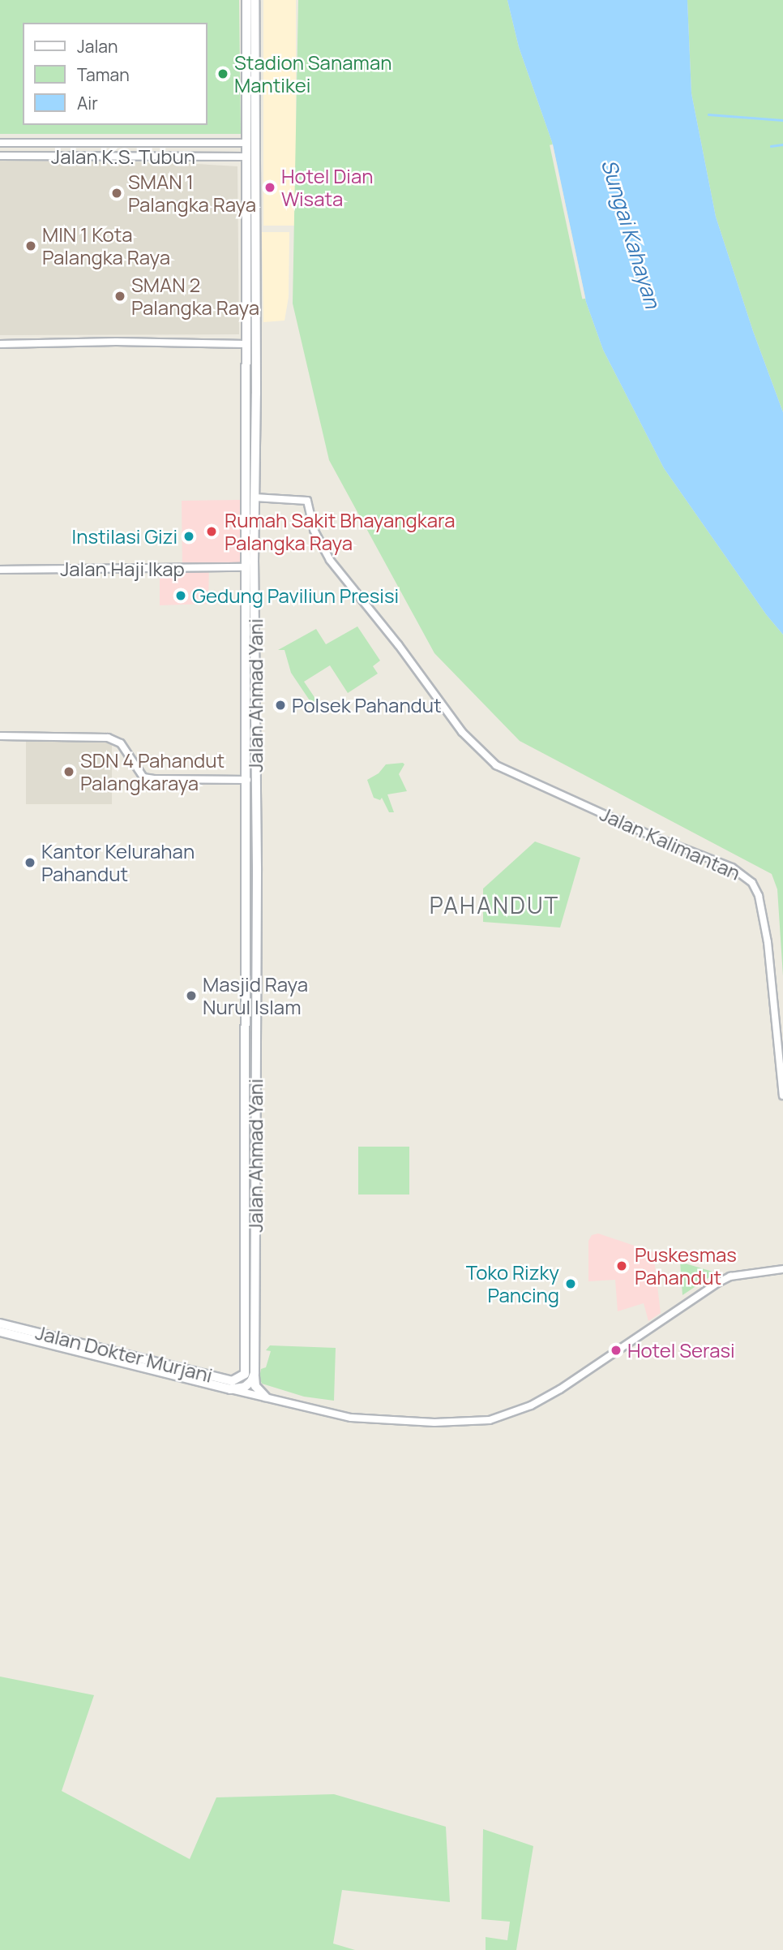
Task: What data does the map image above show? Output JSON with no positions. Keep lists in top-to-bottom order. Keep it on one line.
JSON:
{"streets":{"main road":["Jalan Ahmad Yani","Jalan Dokter Murjani"],"street":["Jalan K.S. Tubun","Jalan Haji Ikap","Jalan Kalimantan"]},"crossings":[["Jalan K.S. Tubun","Jalan Ahmad Yani"],["Jalan Haji Ikap","Jalan Ahmad Yani"],["Jalan Ahmad Yani","Jalan Kalimantan"],["Jalan Ahmad Yani","Jalan Dokter Murjani"]],"districts":["PAHANDUT"],"water":["Sungai Kahayan"],"places":["Stadion Sanaman Mantikei","Hotel Dian Wisata","SMAN 1 Palangka Raya","MIN 1 Kota Palangka Raya","SMAN 2 Palangka Raya","Rumah Sakit Bhayangkara Palangka Raya","Instilasi Gizi","Gedung Paviliun Presisi","Polsek Pahandut","SDN 4 Pahandut Palangkaraya","Kantor Kelurahan Pahandut","Masjid Raya Nurul Islam","Puskesmas Pahandut","Toko Rizky Pancing","Hotel Serasi"],"legend":["Jalan","Taman","Air"]}
